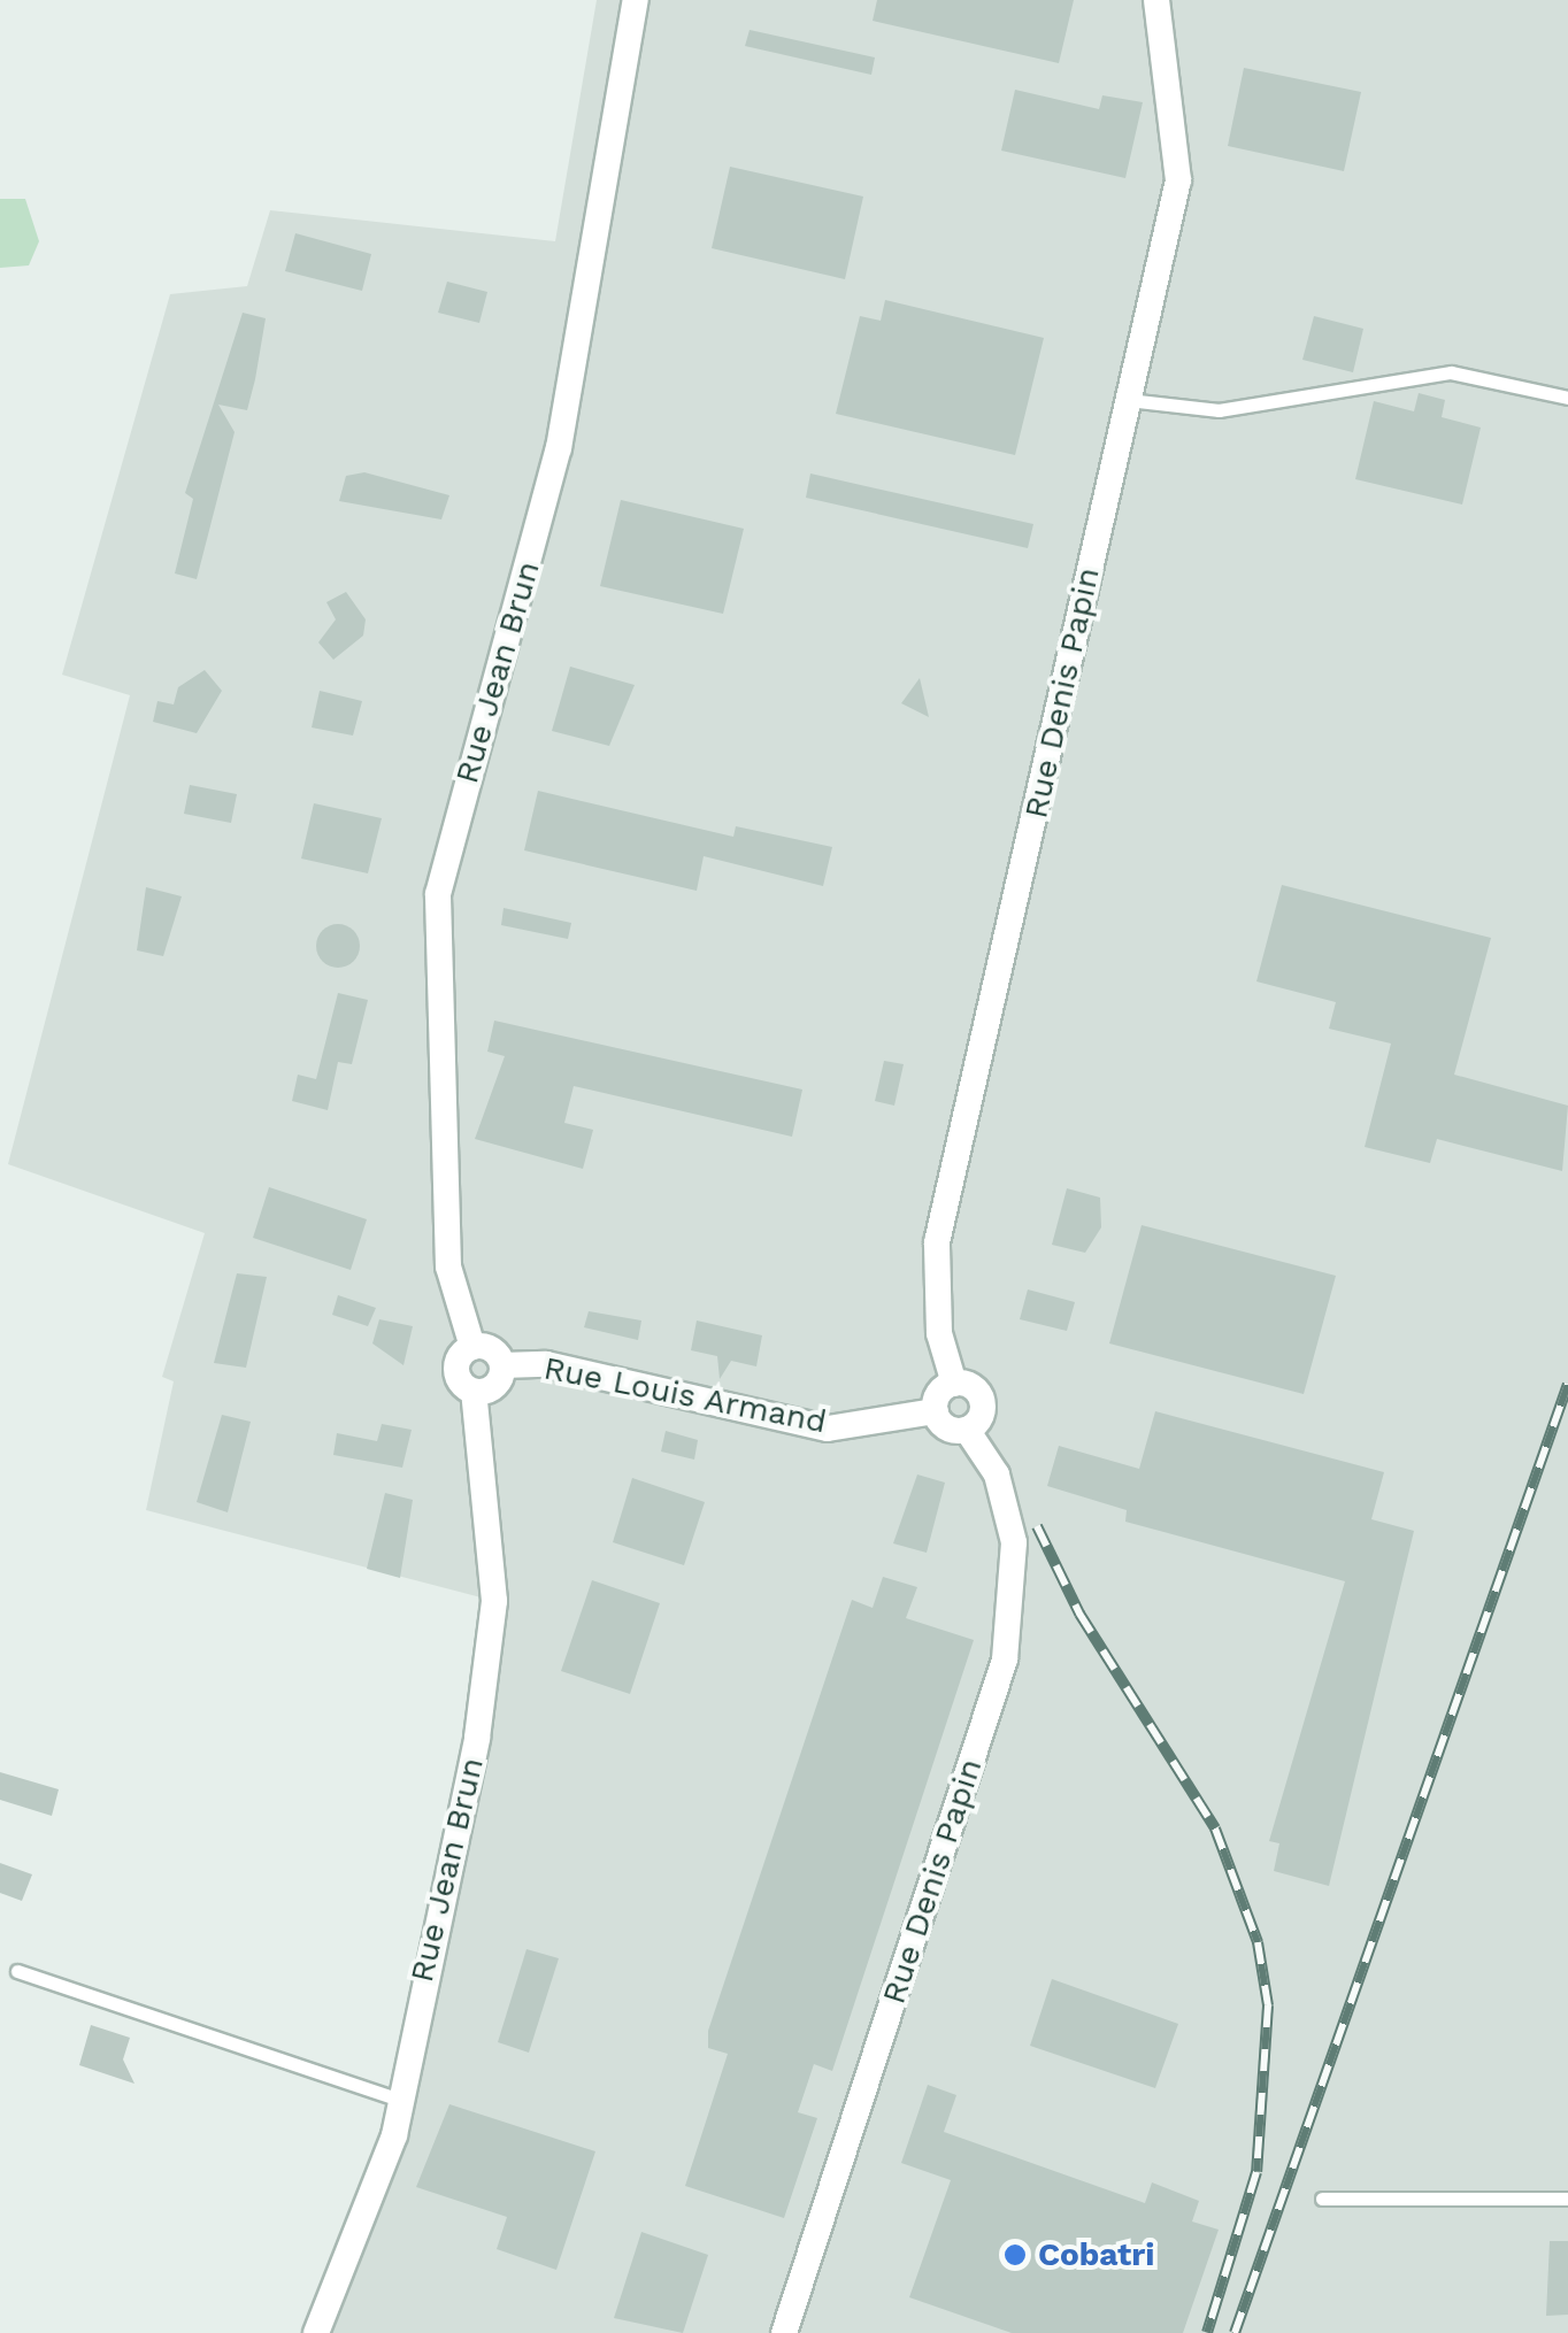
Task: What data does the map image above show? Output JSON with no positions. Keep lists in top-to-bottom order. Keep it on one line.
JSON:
{"streets":{"street":["Rue Jean Brun","Rue Denis Papin","Rue Louis Armand"]},"places":["Cobatri"]}
